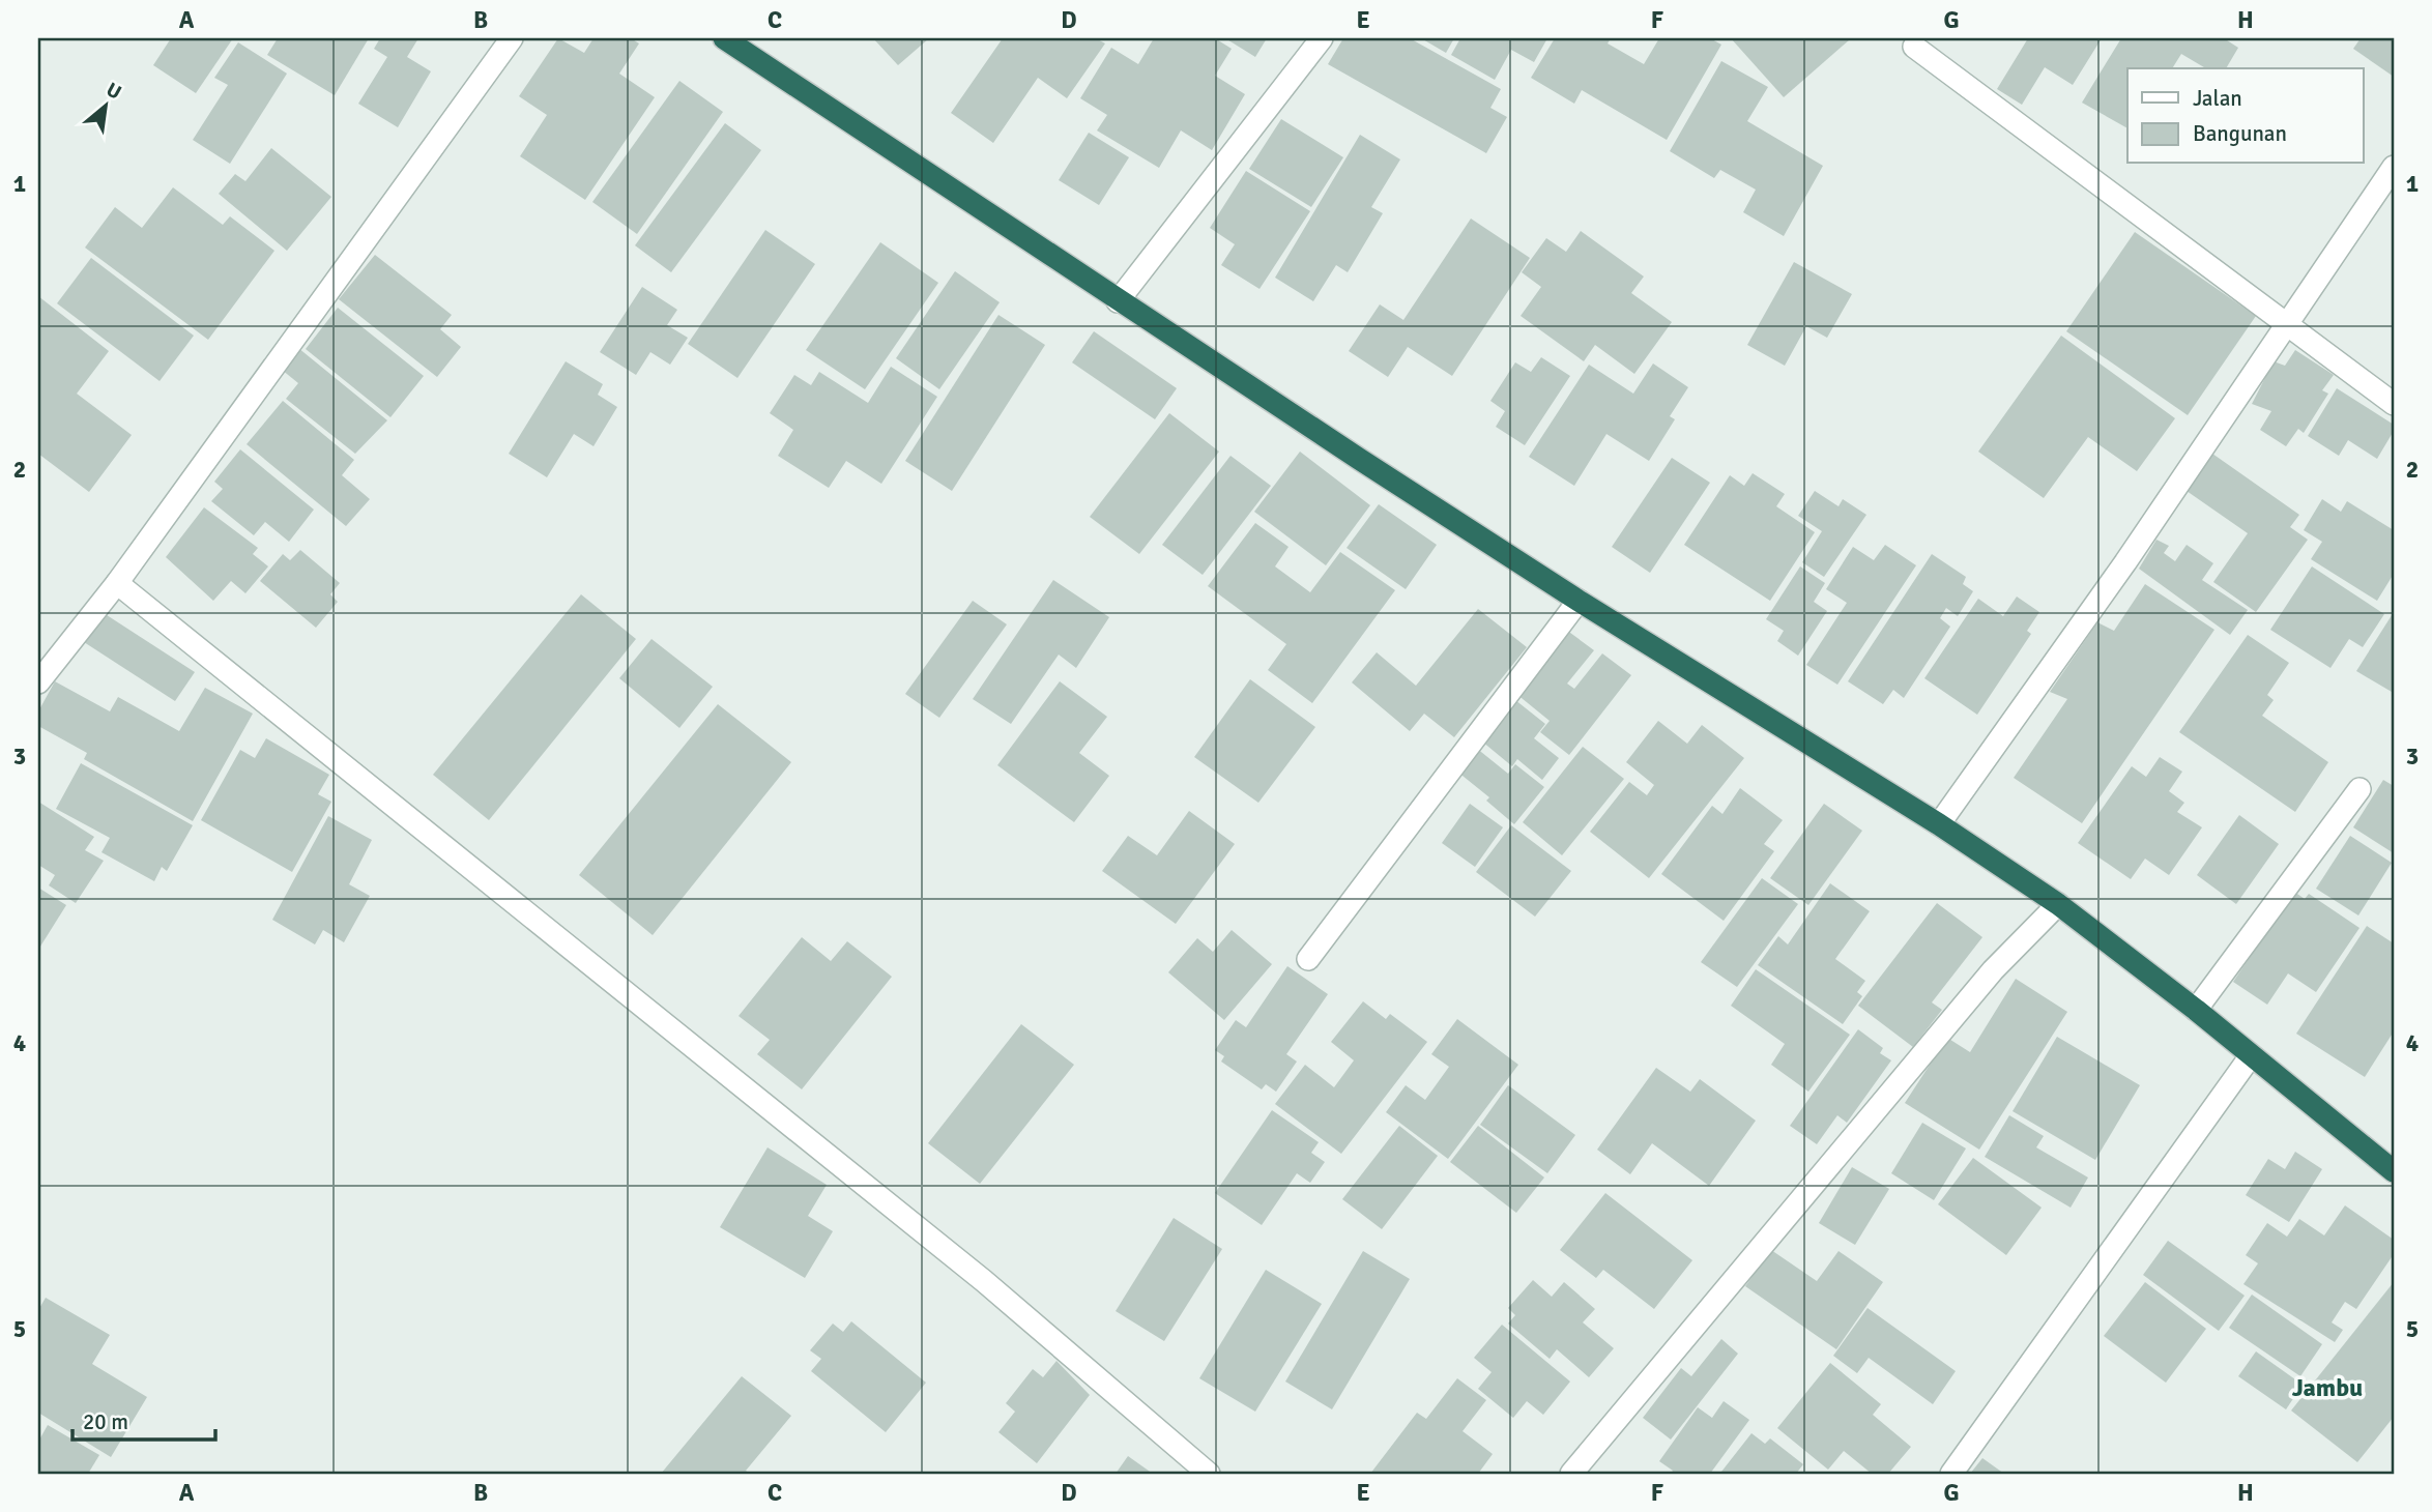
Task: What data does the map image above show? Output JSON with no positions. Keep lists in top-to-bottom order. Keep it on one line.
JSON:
{"districts":["Jambu"],"legend":["Jalan","Bangunan"],"scale_bar":"20 m","north":"top right","grid":{"columns":["A","B","C","D","E","F","G","H"],"rows":["1","2","3","4","5"]}}
